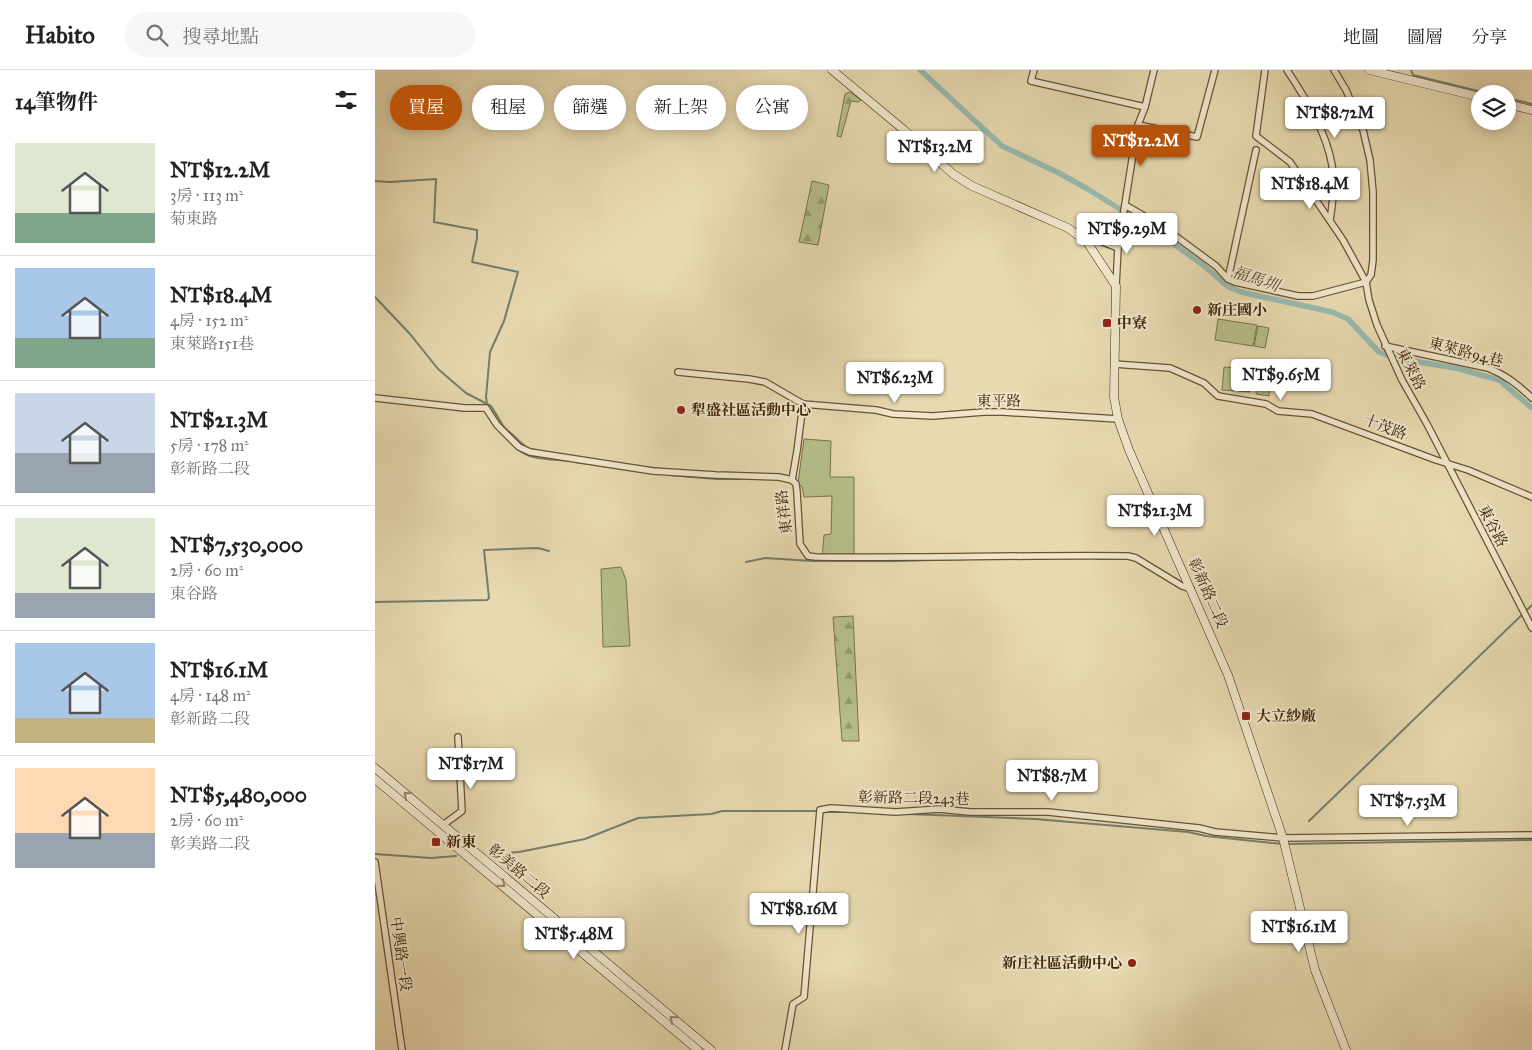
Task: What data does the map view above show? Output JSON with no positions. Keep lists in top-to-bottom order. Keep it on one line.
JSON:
{"streets":{"street":["東萊路94巷","東萊路","東平路","十茂路","東祥路","東谷路","彰新路二段","彰新路二段243巷","彰美路二段","中興路一段"]},"crossings":[["東萊路94巷","東萊路"],["東萊路","十茂路"],["東萊路","東谷路"],["東平路","彰新路二段"],["十茂路","東谷路"],["十茂路","彰新路二段"],["東祥路","彰新路二段"],["彰新路二段","彰新路二段243巷"]],"water":["福馬圳"],"places":{"other":["新庄國小","犁盛社區活動中心","新庄社區活動中心"],"transit":["中寮","大立紗廠","新東"]},"page":{"header":"Habito","search":"搜尋地點","nav":["地圖","圖層","分享"],"heading":"14筆物件","chip":["買屋","租屋","篩選","新上架","公寓"],"price":["NT$8.72M","NT$12.2M","NT$13.2M","NT$18.4M","NT$9.29M","NT$9.65M","NT$6.23M","NT$21.3M","NT$17M","NT$8.7M","NT$7.53M","NT$8.16M","NT$16.1M","NT$5.48M"],"list":[{"name":"NT$12.2M","note":"3房 · 113 m² · 菊東路"},{"name":"NT$18.4M","note":"4房 · 152 m² · 東萊路151巷"},{"name":"NT$21.3M","note":"5房 · 178 m² · 彰新路二段"},{"name":"NT$7,530,000","note":"2房 · 60 m² · 東谷路"},{"name":"NT$16.1M","note":"4房 · 148 m² · 彰新路二段"},{"name":"NT$5,480,000","note":"2房 · 60 m² · 彰美路二段"}]}}
